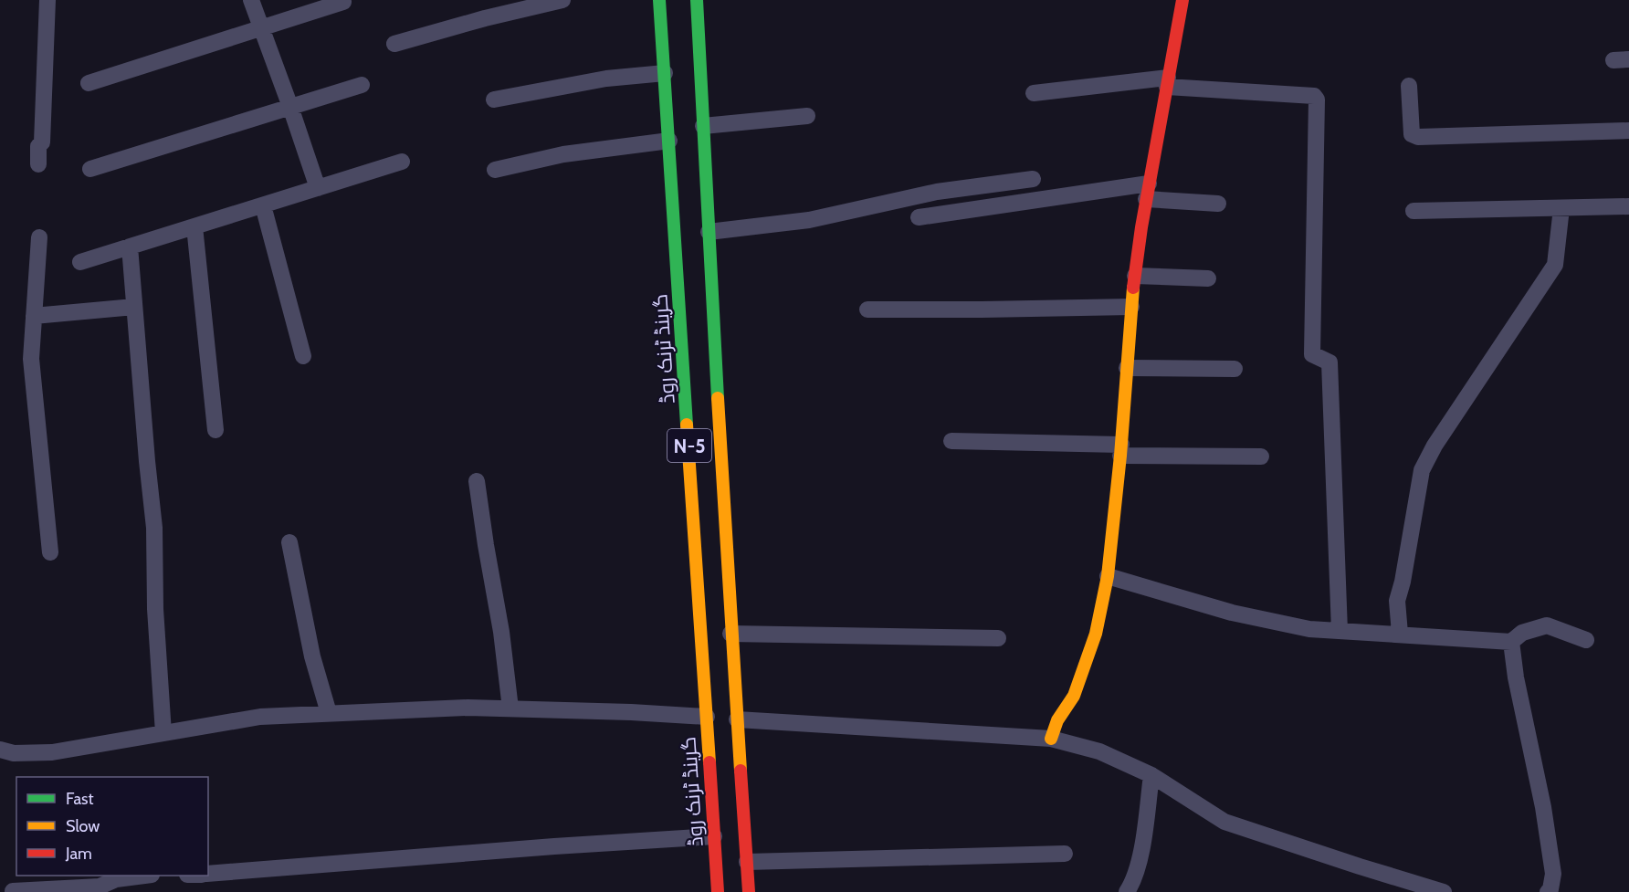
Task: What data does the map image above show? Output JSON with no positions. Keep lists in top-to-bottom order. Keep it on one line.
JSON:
{"streets":{"main road":["گرینڈ ٹرنک روڈ","N-5"]},"legend":["Fast","Slow","Jam"]}
